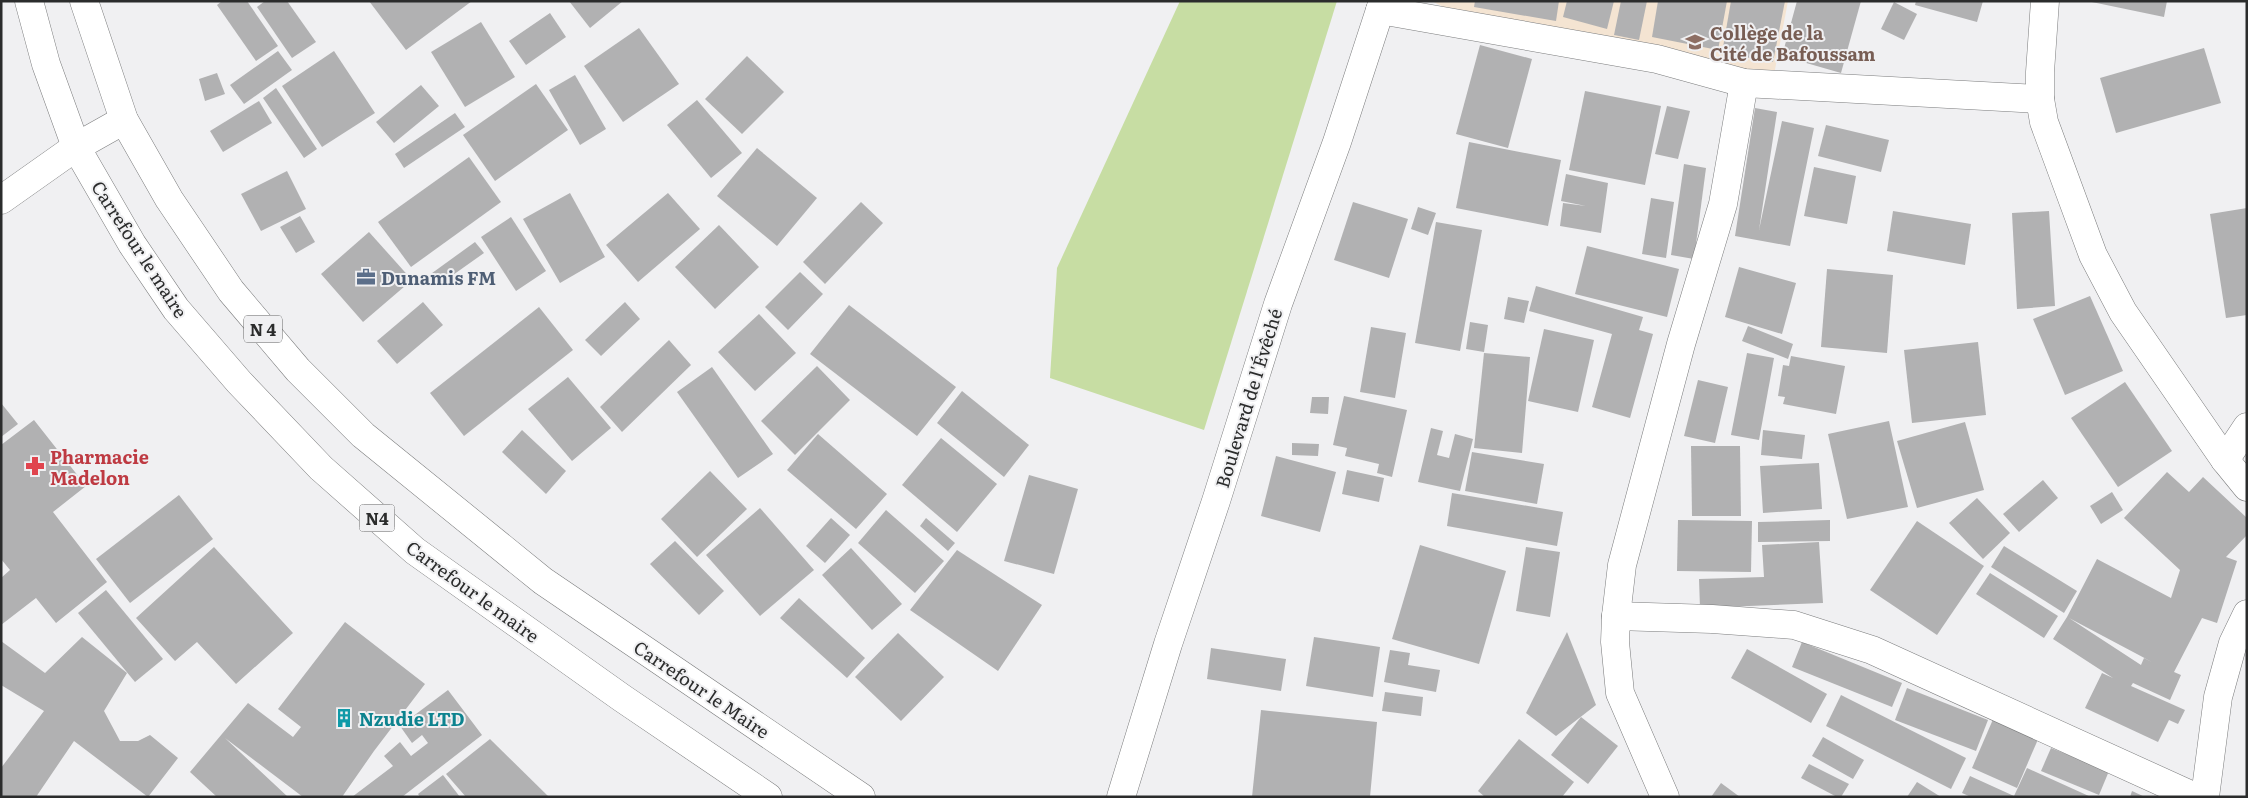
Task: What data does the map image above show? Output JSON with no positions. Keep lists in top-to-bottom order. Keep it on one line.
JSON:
{"streets":{"main road":["Carrefour le maire","N 4","Boulevard de l'Évêché","N4","Carrefour le Maire"]},"crossings":[["N 4","Carrefour le Maire"]],"places":{"school or university":["Collège de la Cité de Bafoussam"],"office":["Dunamis FM"],"pharmacy":["Pharmacie Madelon"],"building":["Nzudie LTD"]}}
